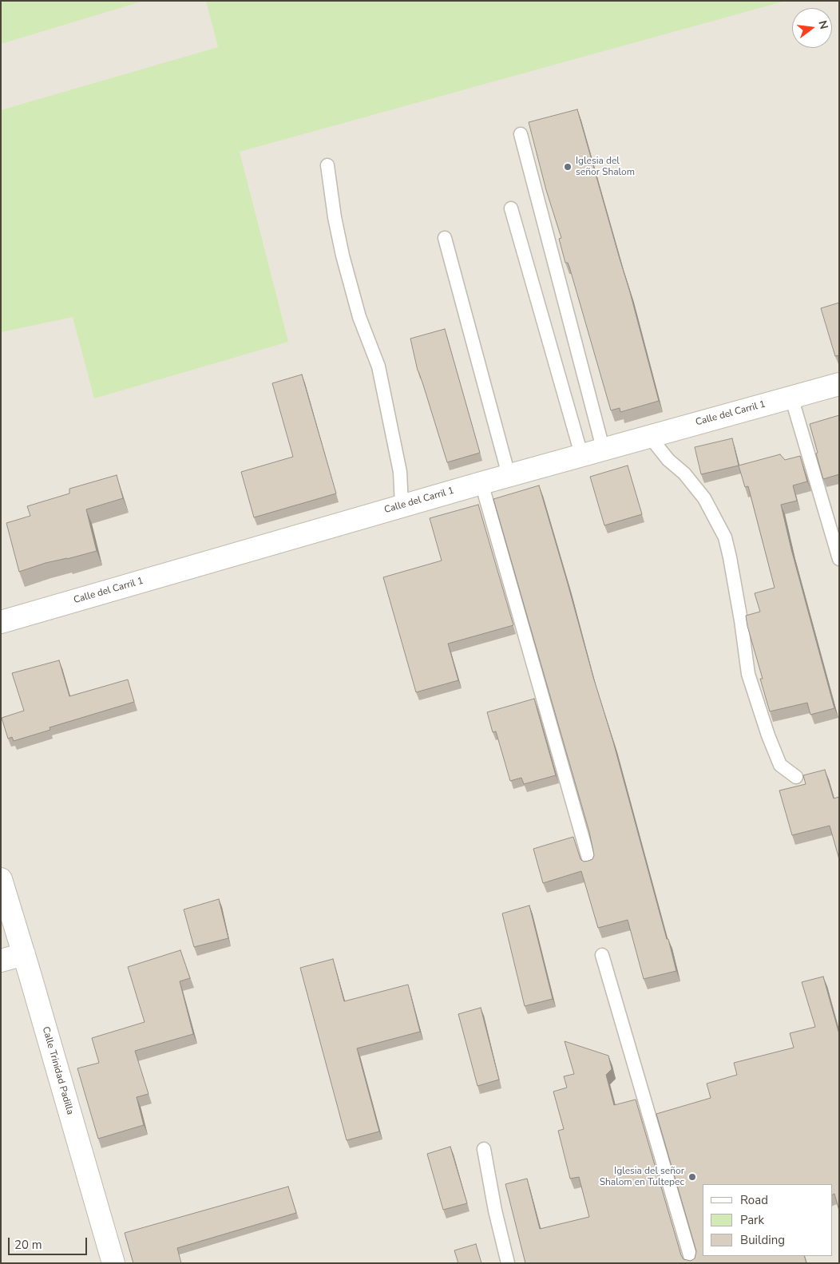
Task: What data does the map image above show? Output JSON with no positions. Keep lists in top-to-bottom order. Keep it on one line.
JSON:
{"streets":{"street":["Calle del Carril 1","Calle Trinidad Padilla"]},"places":["Iglesia del señor Shalom","Iglesia del señor Shalom en Tultepec"],"legend":["Road","Park","Building"],"scale_bar":"20 m","north":"right"}
